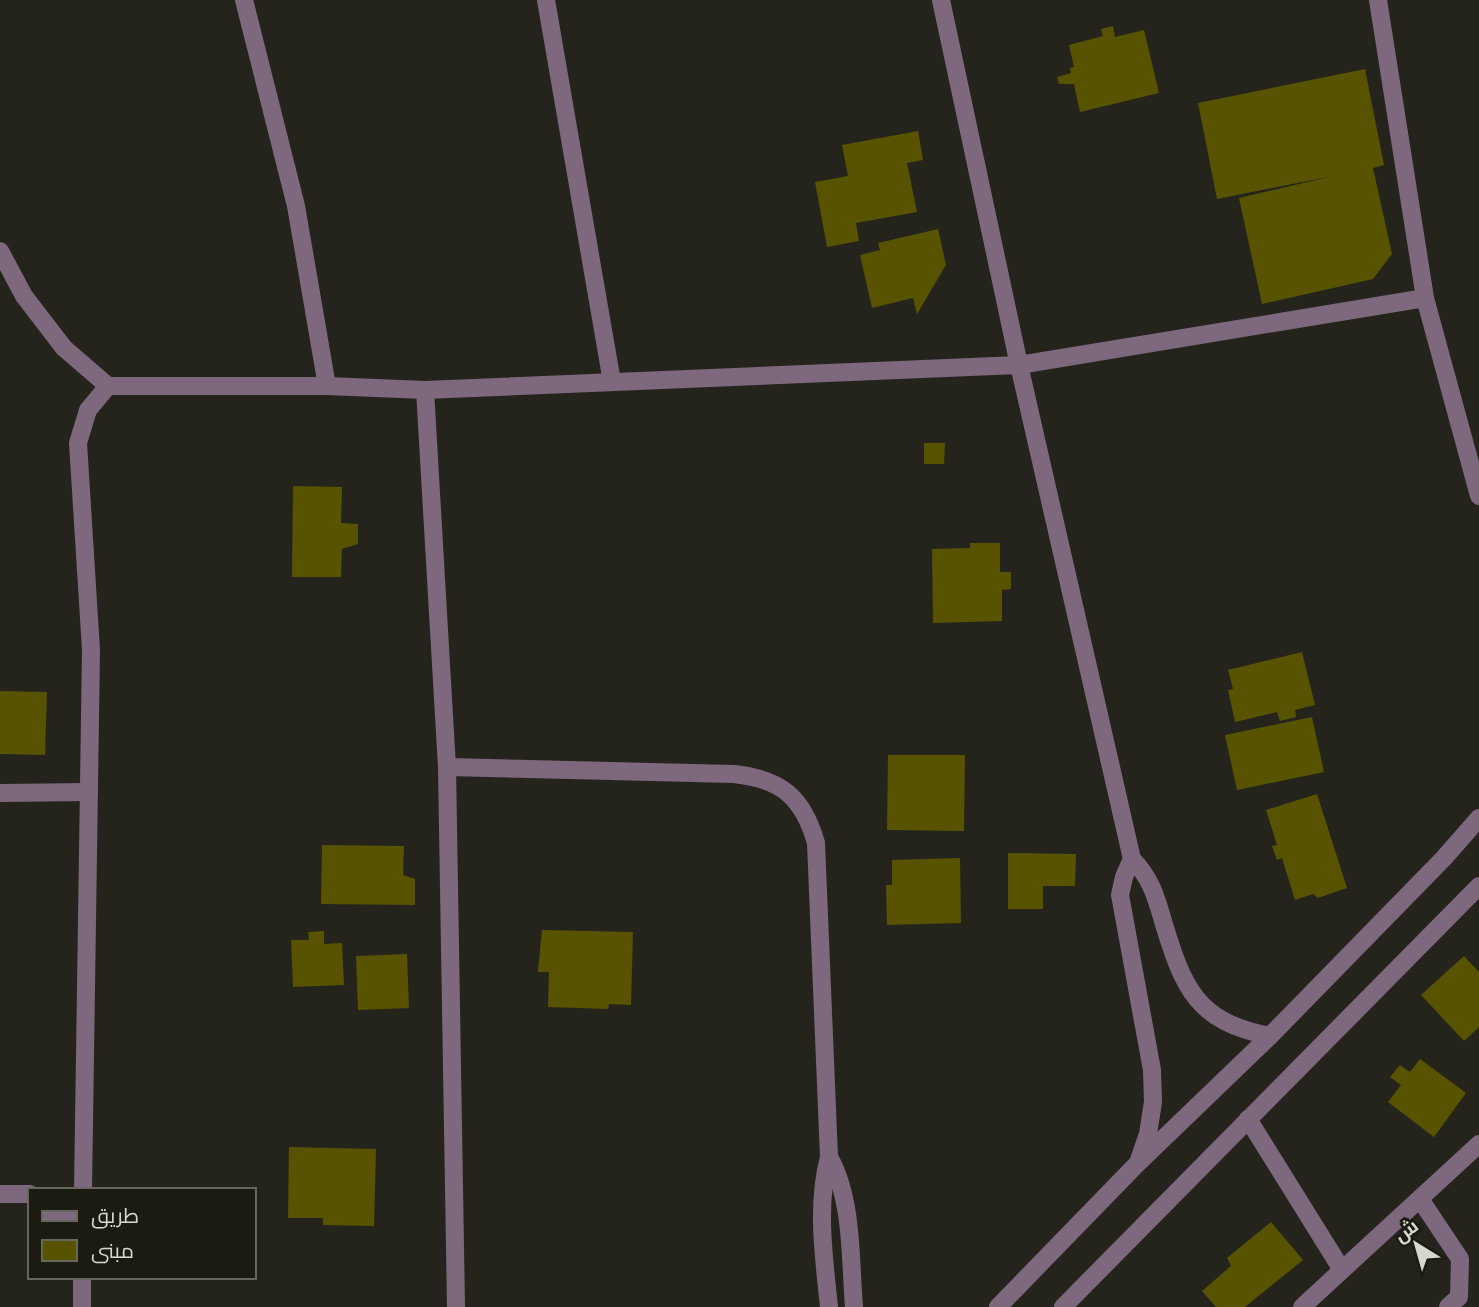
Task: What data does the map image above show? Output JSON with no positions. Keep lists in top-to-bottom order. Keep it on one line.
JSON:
{"legend":["طريق","مبنى"],"north":"top left"}
